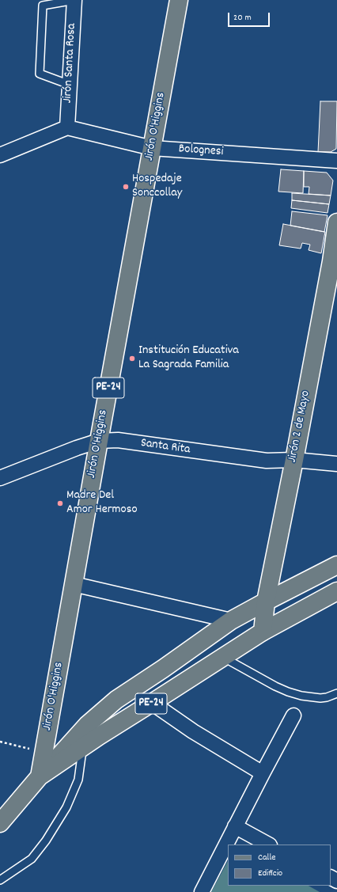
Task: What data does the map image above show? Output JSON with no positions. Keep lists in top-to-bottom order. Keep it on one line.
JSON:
{"streets":{"main road":["Jirón O'Higgins","PE-24","Jirón 2 de Mayo"],"street":["Jirón Santa Rosa","Bolognesi","Santa Rita"]},"crossings":[["Jirón Santa Rosa","Bolognesi"],["Jirón O'Higgins","Bolognesi"],["Jirón O'Higgins","PE-24"],["Jirón O'Higgins","Santa Rita"],["PE-24","Jirón 2 de Mayo"],["Jirón 2 de Mayo","Santa Rita"]],"places":["Hospedaje Sonccollay","Institución Educativa La Sagrada Familia","Madre Del Amor Hermoso"],"legend":["Calle","Edificio"],"scale_bar":"20 m"}
